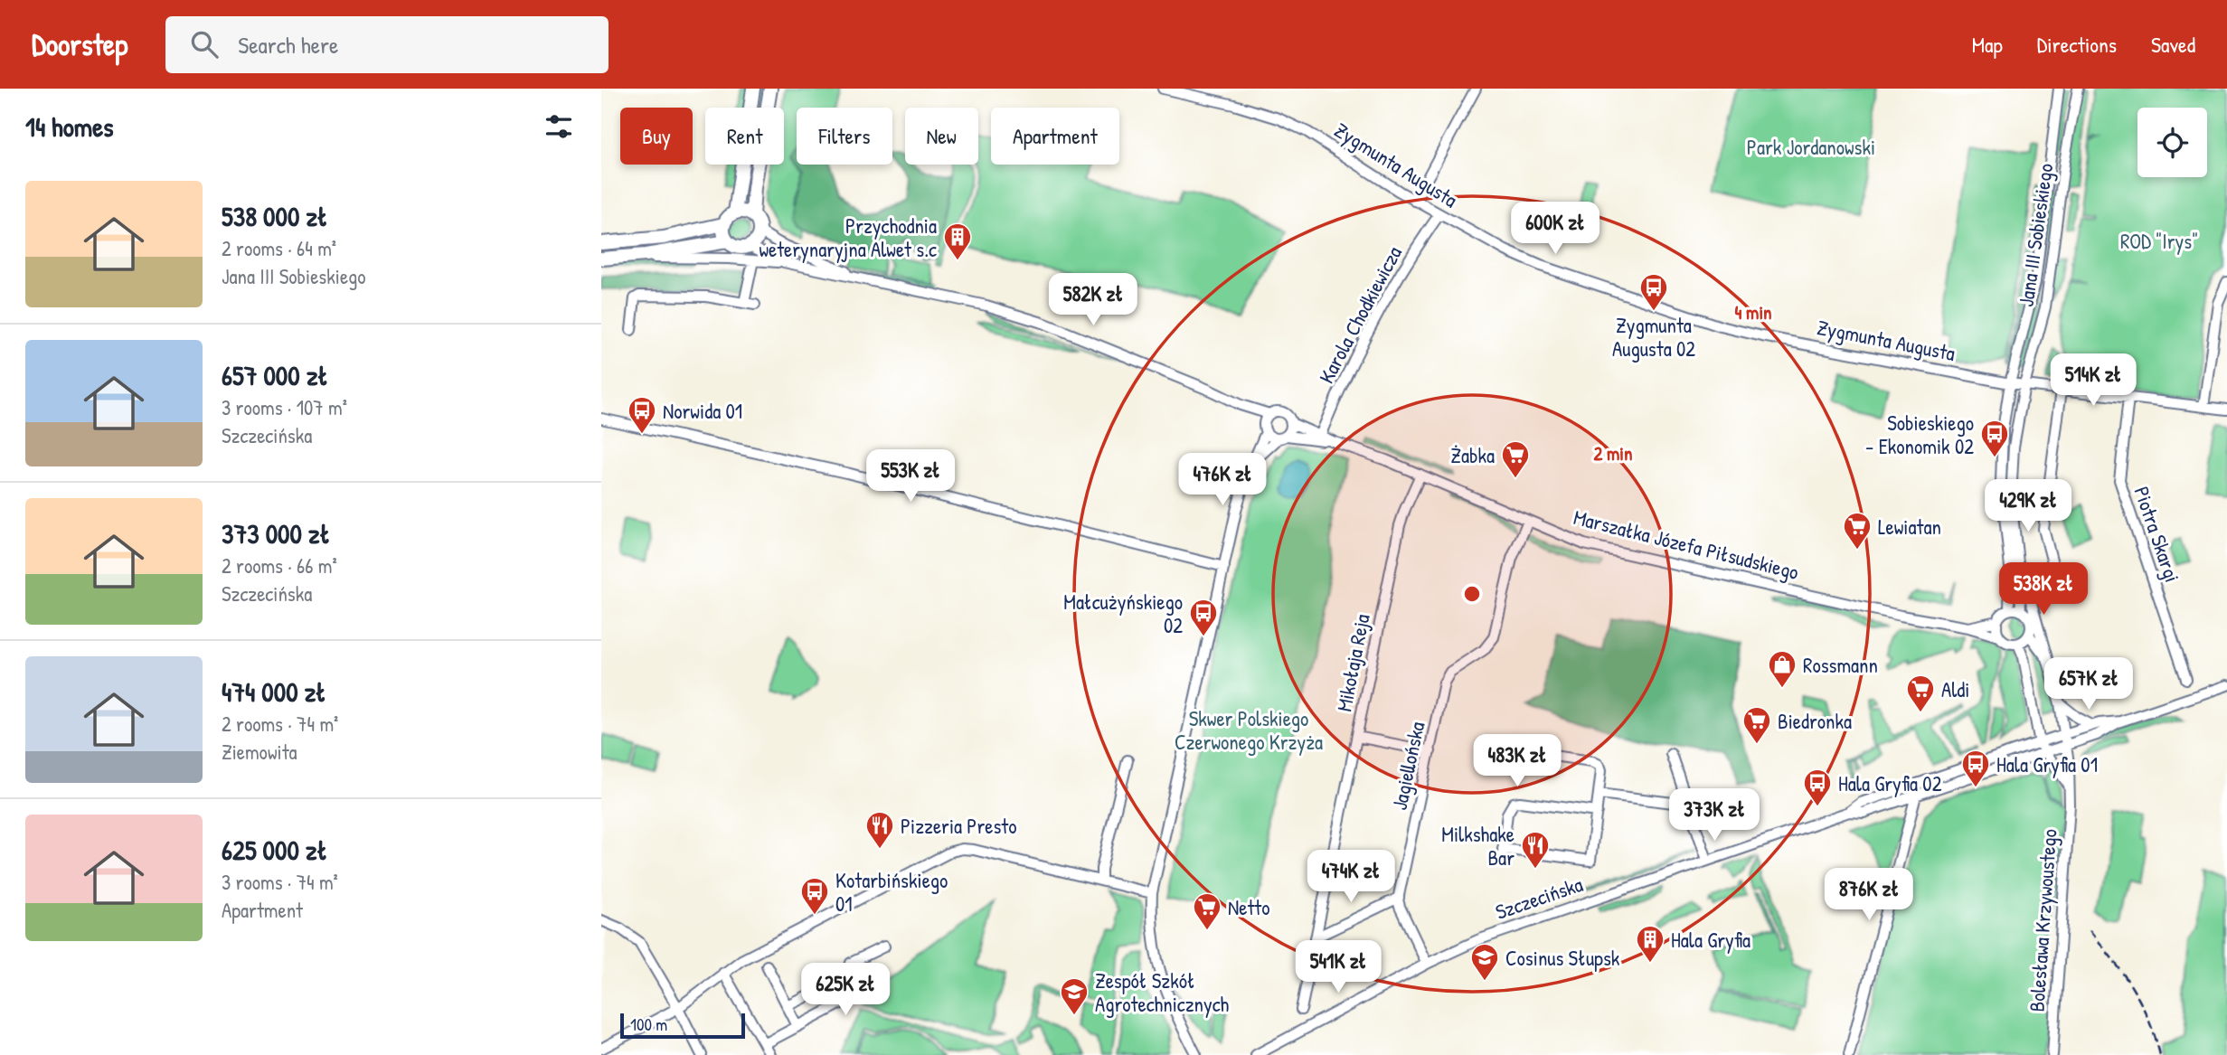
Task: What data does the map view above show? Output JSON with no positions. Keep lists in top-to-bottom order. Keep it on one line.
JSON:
{"streets":{"street":["Zygmunta Augusta","Jana III Sobieskiego","Karola Chodkiewicza","Piotra Skargi","Marszałka Józefa Piłsudskiego","Mikołaja Reja","Jagiellońska","Szczecińska","Bolesława Krzywoustego"]},"crossings":[["Zygmunta Augusta","Jana III Sobieskiego"],["Zygmunta Augusta","Karola Chodkiewicza"],["Jana III Sobieskiego","Marszałka Józefa Piłsudskiego"],["Jana III Sobieskiego","Szczecińska"],["Jana III Sobieskiego","Bolesława Krzywoustego"],["Karola Chodkiewicza","Marszałka Józefa Piłsudskiego"],["Marszałka Józefa Piłsudskiego","Mikołaja Reja"],["Marszałka Józefa Piłsudskiego","Jagiellońska"],["Szczecińska","Bolesława Krzywoustego"]],"parks":["Park Jordanowski","ROD \"Irys\"","Skwer Polskiego Czerwonego Krzyża"],"places":{"building":["Przychodnia weterynaryjna Alwet s.c","Hala Gryfia"],"bus stop":["Zygmunta Augusta 02","Norwida 01","Sobieskiego - Ekonomik 02","Małcużyńskiego 02","Hala Gryfia 01","Hala Gryfia 02","Kotarbińskiego 01"],"supermarket":["Żabka","Lewiatan","Aldi","Biedronka","Netto"],"shop":["Rossmann"],"restaurant":["Pizzeria Presto","Milkshake Bar"],"school or university":["Cosinus Słupsk","Zespół Szkół Agrotechnicznych"]},"scale_bar":"100 m","page":{"header":"Doorstep","search":"Search here","nav":["Map","Directions","Saved"],"heading":"14 homes","chip":["Buy","Rent","Filters","New","Apartment"],"list":[{"name":"538 000 zł","note":"2 rooms · 64 m² · Jana III Sobieskiego"},{"name":"657 000 zł","note":"3 rooms · 107 m² · Szczecińska"},{"name":"373 000 zł","note":"2 rooms · 66 m² · Szczecińska"},{"name":"474 000 zł","note":"2 rooms · 74 m² · Ziemowita"},{"name":"625 000 zł","note":"3 rooms · 74 m² · Apartment"}],"price":["600K zł","582K zł","514K zł","553K zł","476K zł","429K zł","538K zł","657K zł","483K zł","373K zł","474K zł","876K zł","541K zł","625K zł"],"scale":"100 m"},"rings":["4 min","2 min"]}
